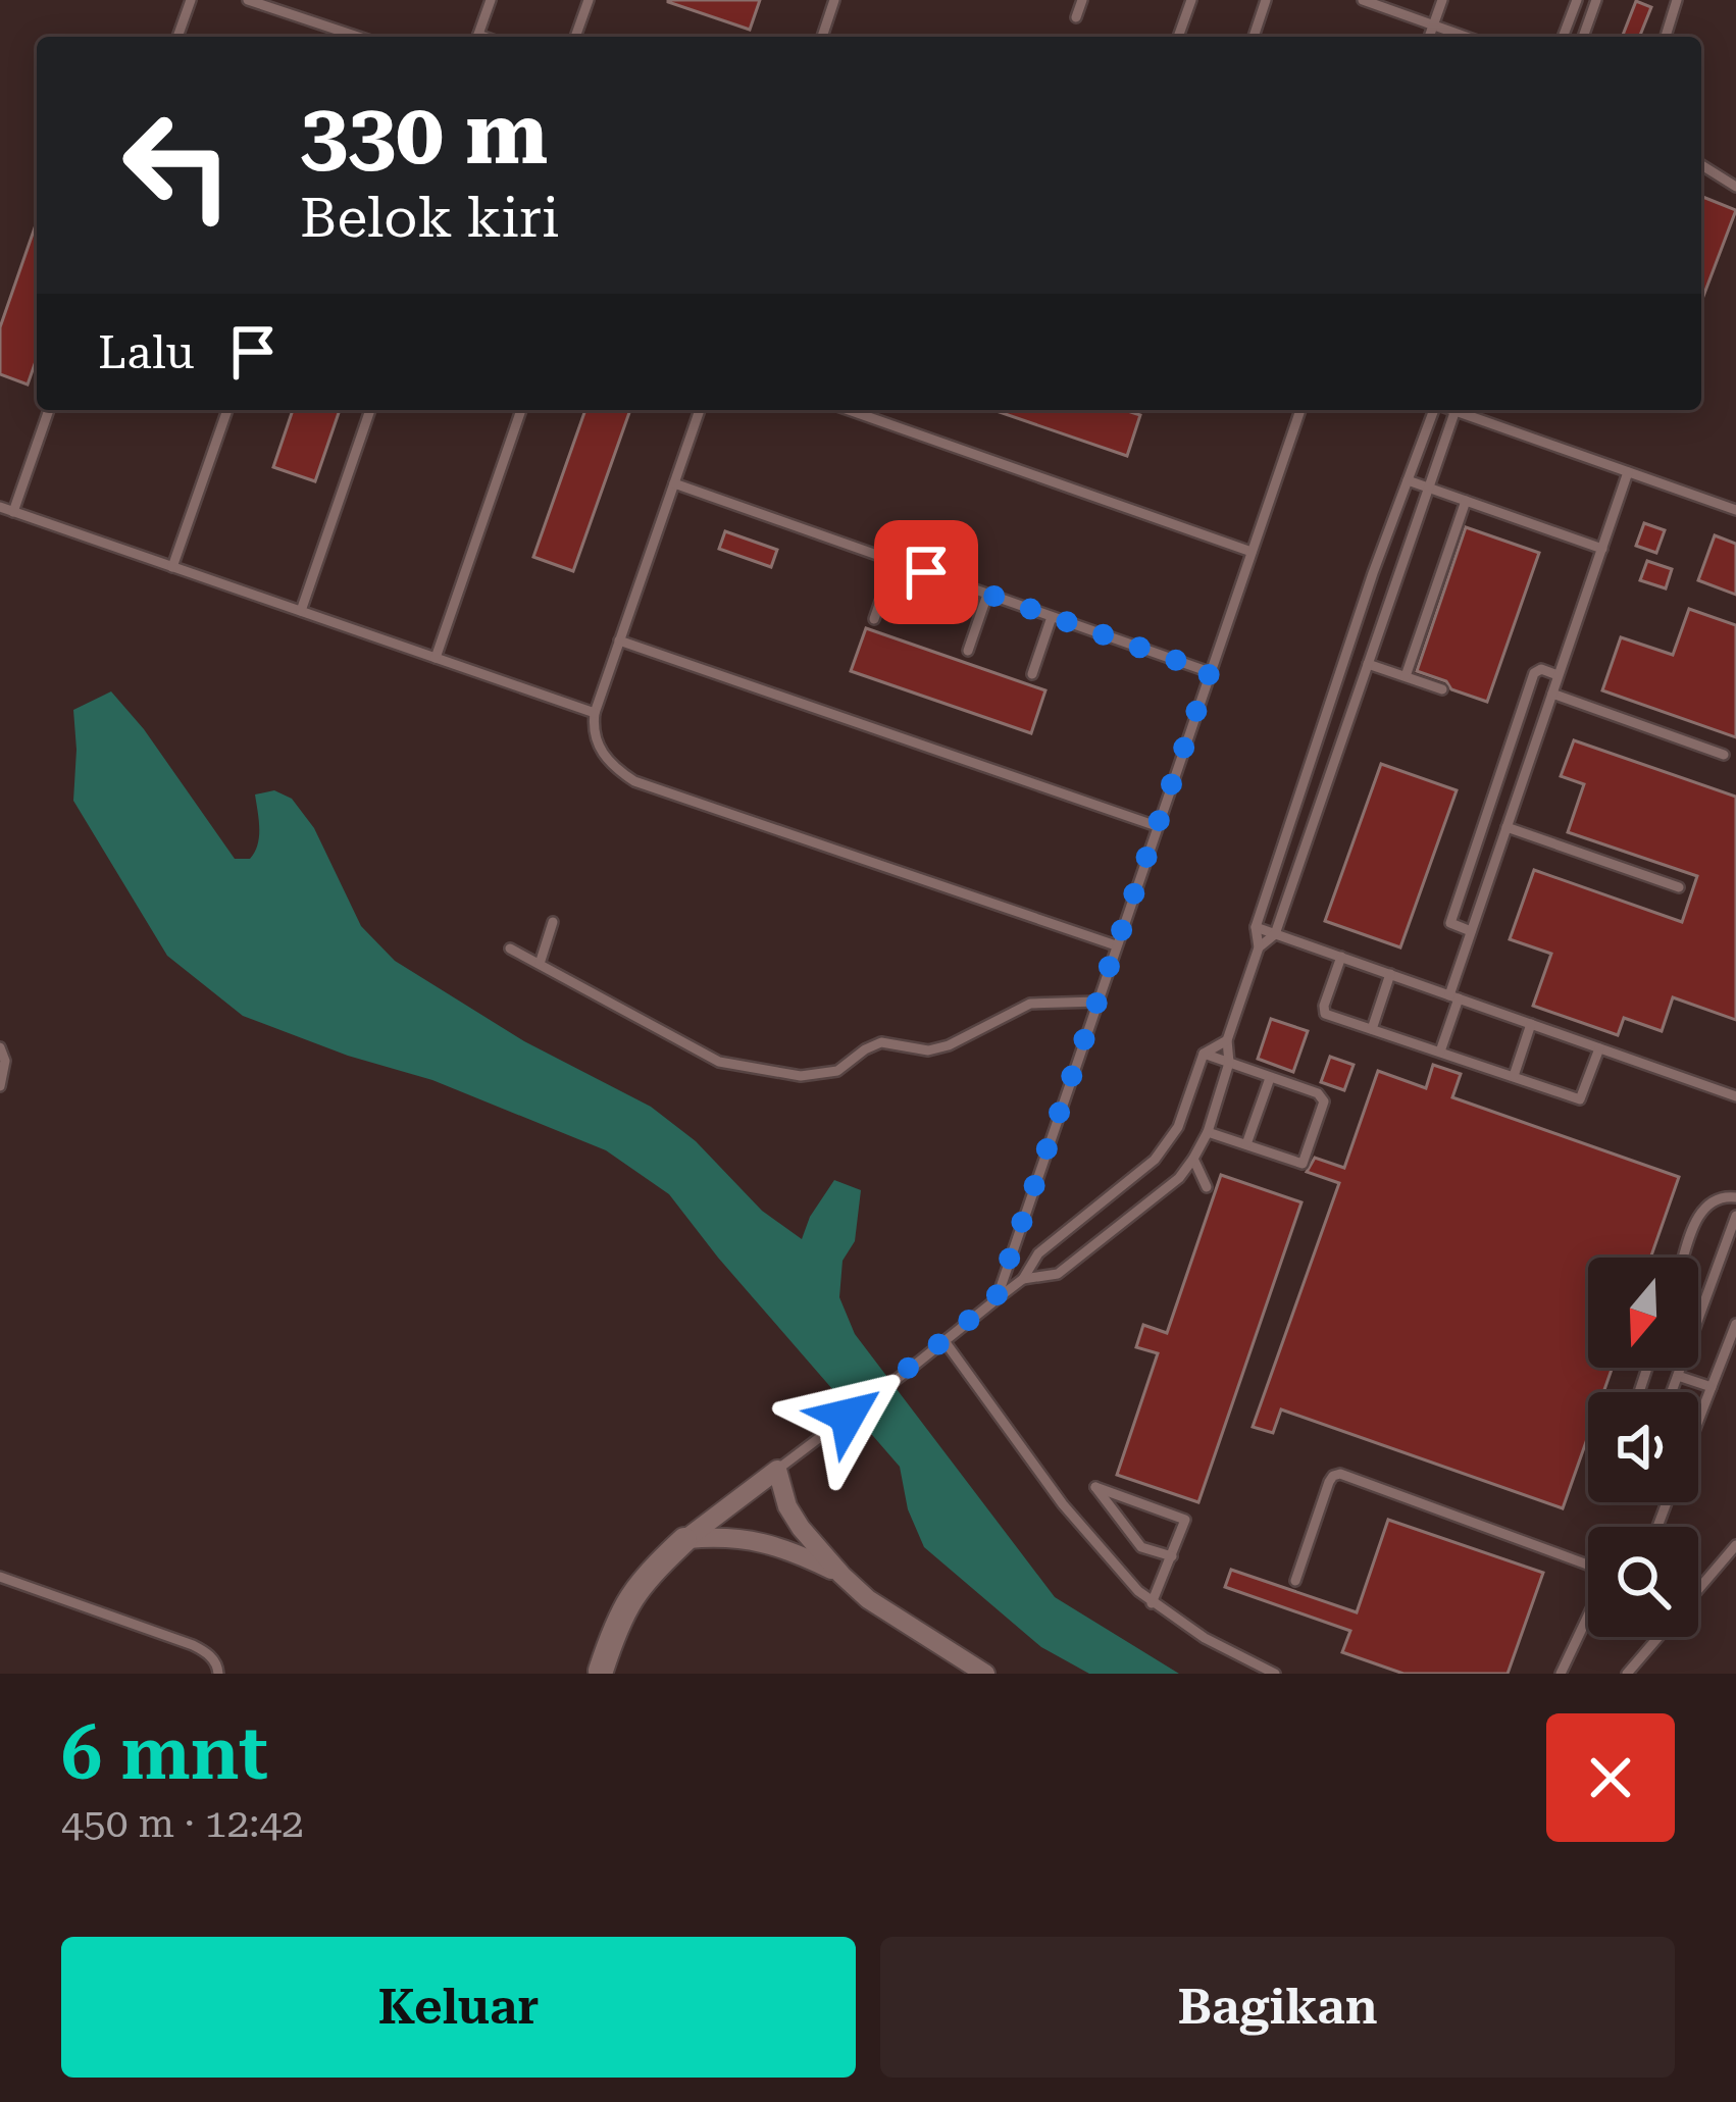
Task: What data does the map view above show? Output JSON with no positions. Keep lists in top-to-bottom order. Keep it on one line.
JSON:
{"north":"bottom","page":{"turn":["330 m","Belok kiri"],"then":"Lalu","heading":["6 mnt","450 m · 12:42"],"buttons":["Keluar","Bagikan"]}}
